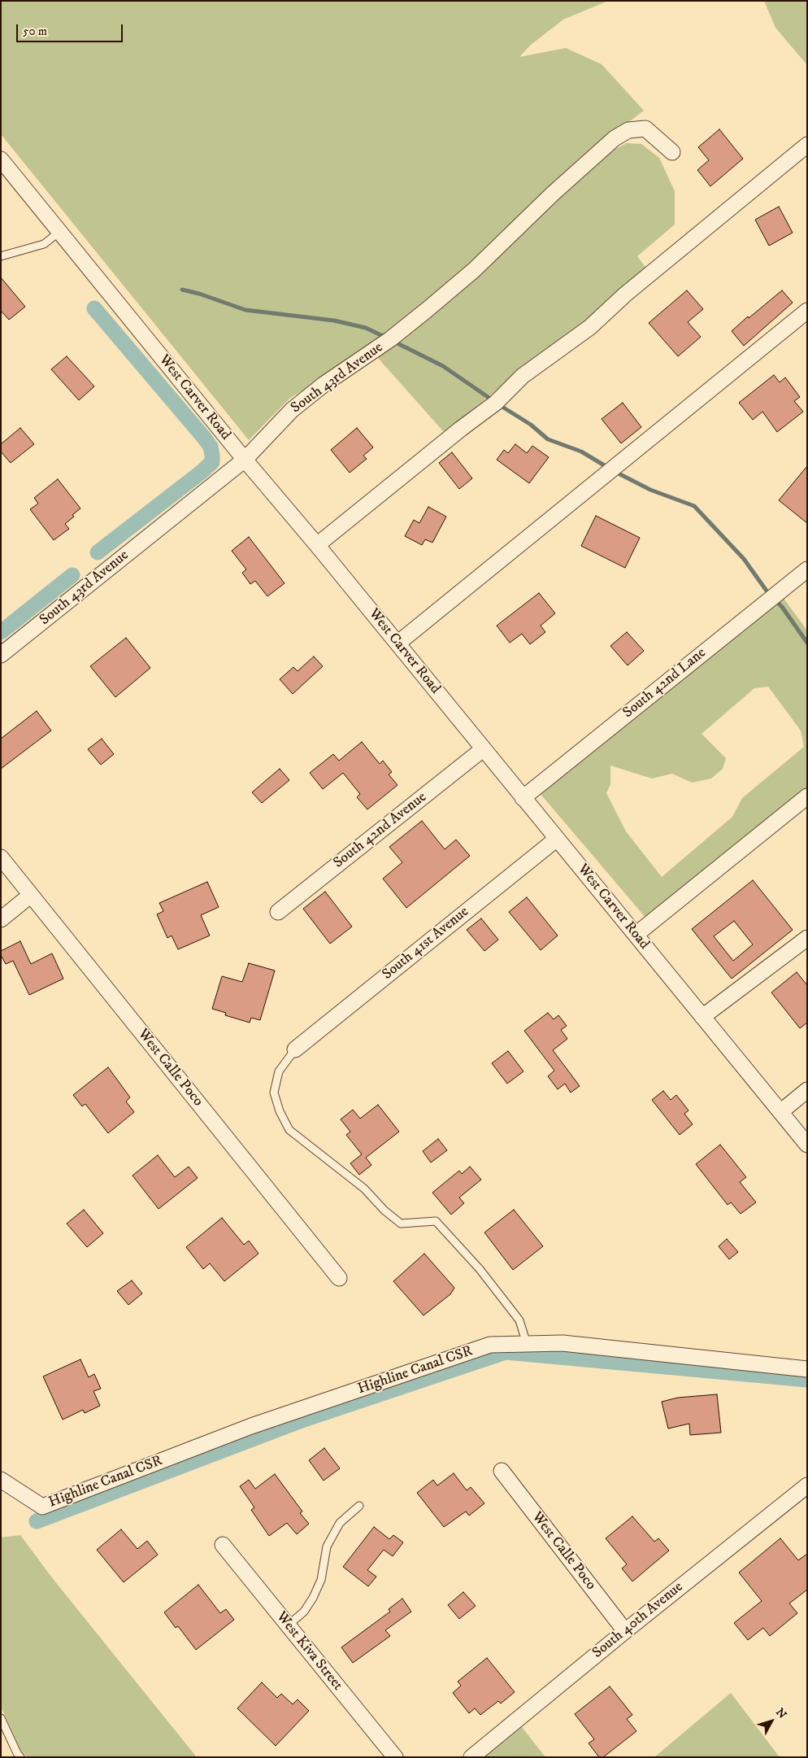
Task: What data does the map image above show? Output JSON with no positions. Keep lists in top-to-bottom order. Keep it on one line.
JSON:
{"streets":{"street":["South 43rd Avenue","West Carver Road","South 42nd Lane","South 42nd Avenue","South 41st Avenue","West Calle Poco","Highline Canal CSR","South 40th Avenue","West Kiva Street"]},"crossings":[["South 43rd Avenue","West Carver Road"],["West Carver Road","South 42nd Lane"],["West Carver Road","South 42nd Avenue"],["West Carver Road","South 41st Avenue"],["West Calle Poco","South 40th Avenue"]],"scale_bar":"50 m","north":"top right"}
